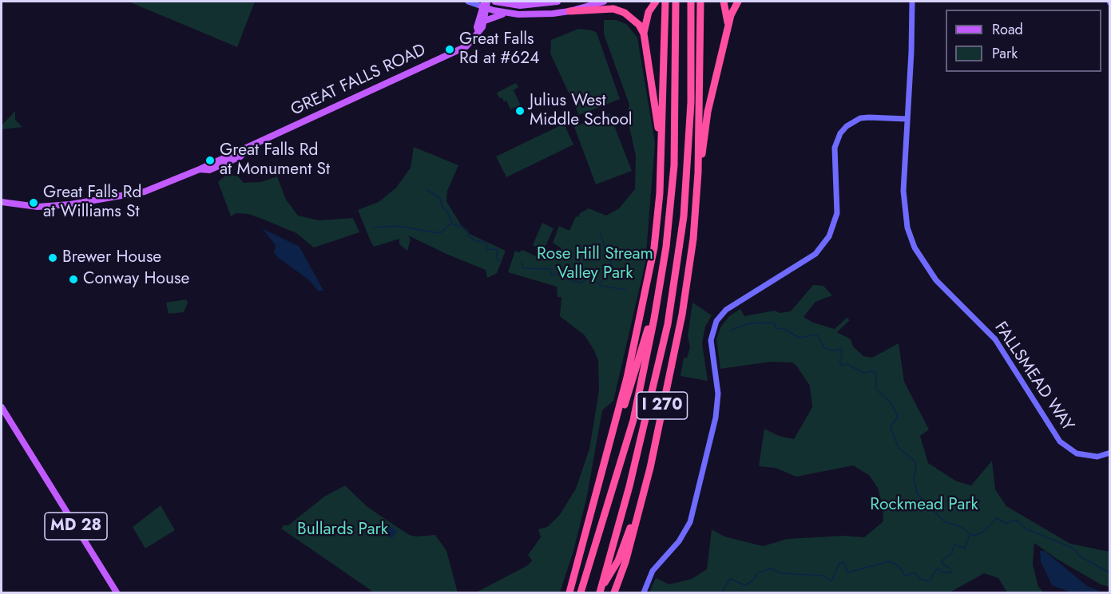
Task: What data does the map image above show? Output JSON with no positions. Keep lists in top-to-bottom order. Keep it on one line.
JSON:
{"streets":{"highway":["I 270"],"main road":["GREAT FALLS ROAD","MD 28"],"street":["FALLSMEAD WAY"]},"parks":["Rose Hill Stream Valley Park","Rockmead Park","Bullards Park"],"places":["Great Falls Rd at #624","Julius West Middle School","Great Falls Rd at Monument St","Great Falls Rd at Williams St","Brewer House","Conway House"],"legend":["Road","Park"]}
